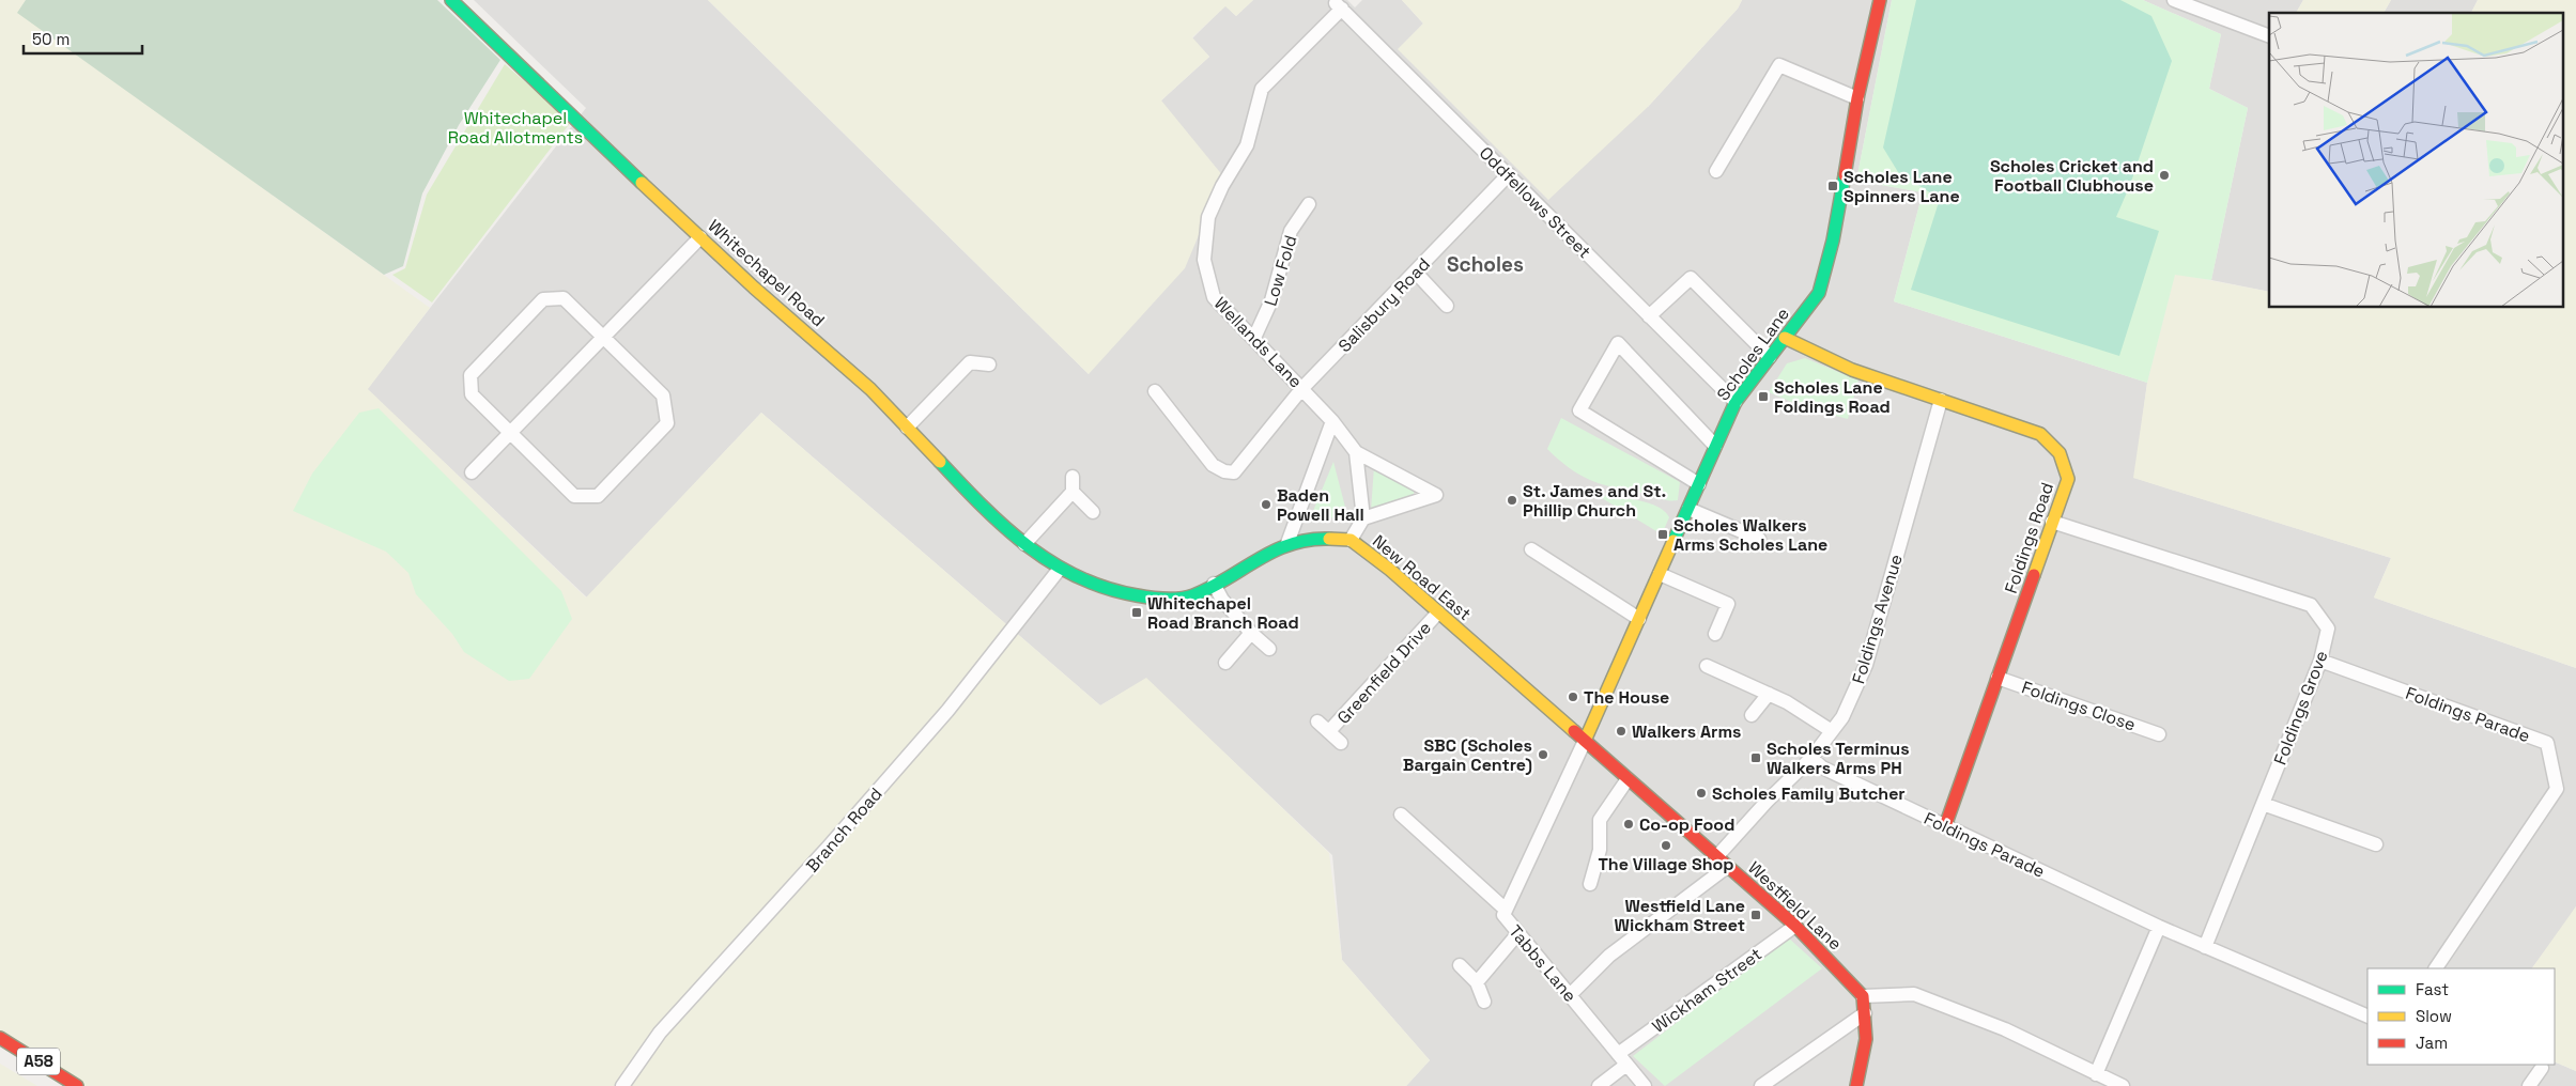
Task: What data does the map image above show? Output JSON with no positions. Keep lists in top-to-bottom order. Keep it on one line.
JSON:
{"streets":{"main road":["Whitechapel Road","Scholes Lane","Foldings Road","New Road East","Westfield Lane","A58"],"street":["Oddfellows Street","Low Fold","Salisbury Road","Wellands Lane","Foldings Avenue","Greenfield Drive","Foldings Close","Foldings Grove","Foldings Parade","Branch Road","Tabbs Lane","Wickham Street"]},"crossings":[["Oddfellows Street","Salisbury Road"],["Oddfellows Street","Wellands Lane"],["Oddfellows Street","Scholes Lane"],["Low Fold","Wellands Lane"],["Whitechapel Road","New Road East"],["Whitechapel Road","Branch Road"],["Salisbury Road","Wellands Lane"],["Scholes Lane","Foldings Road"],["Scholes Lane","New Road East"],["Scholes Lane","Westfield Lane"],["Scholes Lane","Tabbs Lane"],["Foldings Road","Foldings Avenue"],["Foldings Road","Foldings Close"],["Foldings Road","Foldings Grove"],["Foldings Road","Foldings Parade"],["New Road East","Greenfield Drive"],["New Road East","Branch Road"],["New Road East","Westfield Lane"],["New Road East","Tabbs Lane"],["Foldings Avenue","Foldings Parade"],["Foldings Avenue","Westfield Lane"],["Foldings Grove","Foldings Parade"],["Westfield Lane","Tabbs Lane"],["Westfield Lane","Wickham Street"],["Tabbs Lane","Wickham Street"]],"districts":["Scholes"],"parks":["Whitechapel Road Allotments"],"places":{"other":["Scholes Cricket and Football Clubhouse","St. James and St. Phillip Church","Baden Powell Hall","The House","Walkers Arms","SBC (Scholes Bargain Centre)","Scholes Family Butcher","Co-op Food","The Village Shop"],"transit":["Scholes Lane Spinners Lane","Scholes Lane Foldings Road","Scholes Walkers Arms Scholes Lane","Whitechapel Road Branch Road","Scholes Terminus Walkers Arms PH","Westfield Lane Wickham Street"]},"legend":["Fast","Slow","Jam"],"scale_bar":"50 m"}
